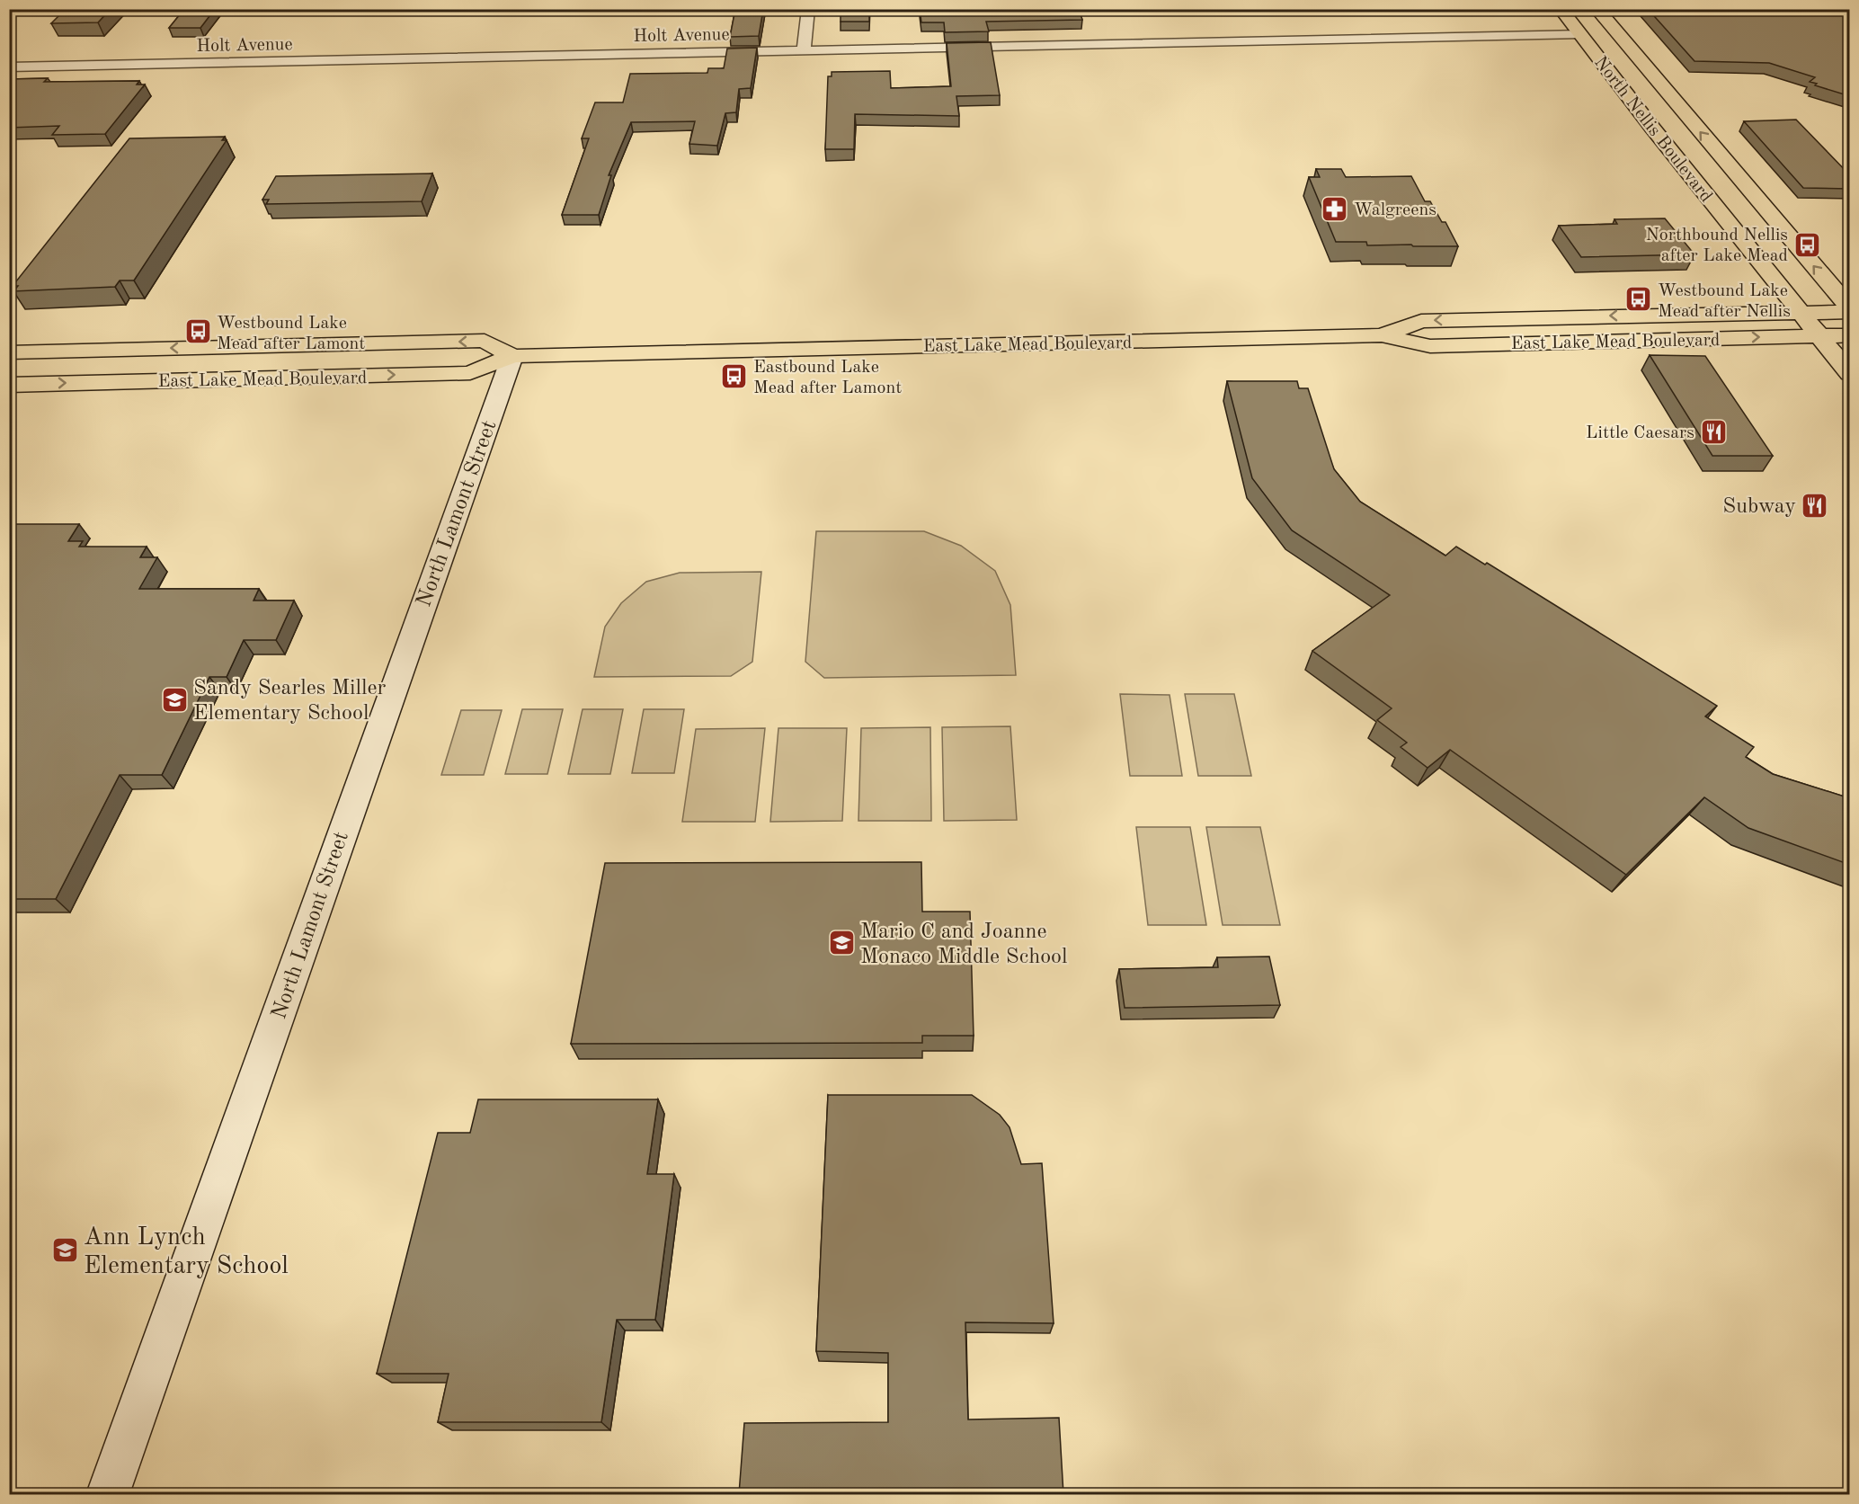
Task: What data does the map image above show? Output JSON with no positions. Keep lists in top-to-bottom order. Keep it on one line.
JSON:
{"streets":{"main road":["North Nellis Boulevard","East Lake Mead Boulevard"],"street":["Holt Avenue","North Lamont Street"]},"crossings":[["Holt Avenue","North Nellis Boulevard"],["North Nellis Boulevard","East Lake Mead Boulevard"],["East Lake Mead Boulevard","North Lamont Street"]],"places":{"pharmacy":["Walgreens"],"bus stop":["Northbound Nellis after Lake Mead","Westbound Lake Mead after Nellis","Westbound Lake Mead after Lamont","Eastbound Lake Mead after Lamont"],"restaurant":["Little Caesars","Subway"],"school or university":["Sandy Searles Miller Elementary School","Mario C and Joanne Monaco Middle School","Ann Lynch Elementary School"]}}
